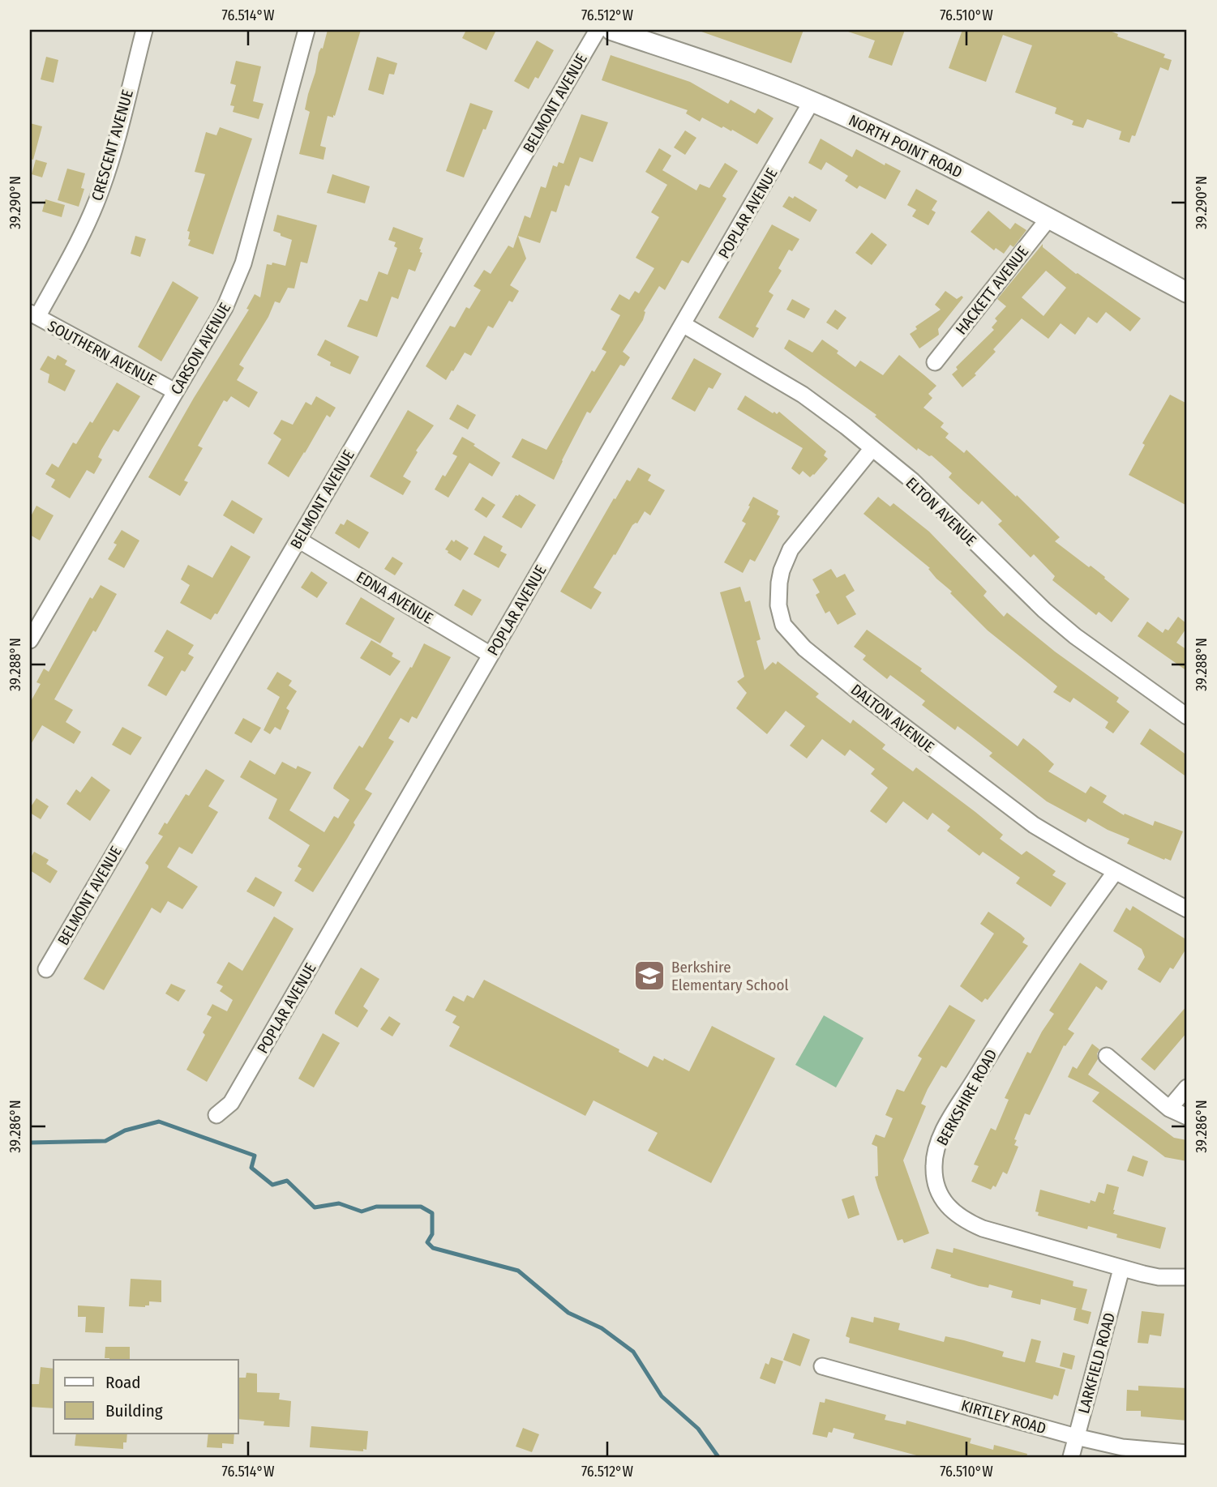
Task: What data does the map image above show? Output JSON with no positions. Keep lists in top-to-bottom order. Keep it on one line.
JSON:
{"streets":{"street":["BELMONT AVENUE","CRESCENT AVENUE","NORTH POINT ROAD","POPLAR AVENUE","HACKETT AVENUE","CARSON AVENUE","SOUTHERN AVENUE","ELTON AVENUE","EDNA AVENUE","DALTON AVENUE","BERKSHIRE ROAD","LARKFIELD ROAD","KIRTLEY ROAD"]},"crossings":[["BELMONT AVENUE","EDNA AVENUE"],["CRESCENT AVENUE","SOUTHERN AVENUE"],["NORTH POINT ROAD","POPLAR AVENUE"],["NORTH POINT ROAD","HACKETT AVENUE"],["POPLAR AVENUE","ELTON AVENUE"],["POPLAR AVENUE","EDNA AVENUE"],["CARSON AVENUE","SOUTHERN AVENUE"],["ELTON AVENUE","DALTON AVENUE"],["DALTON AVENUE","BERKSHIRE ROAD"],["BERKSHIRE ROAD","LARKFIELD ROAD"],["LARKFIELD ROAD","KIRTLEY ROAD"]],"places":{"school or university":["Berkshire Elementary School"]},"legend":["Road","Building"],"coordinates":["76.514°W","76.512°W","76.510°W","39.290°N","39.288°N","39.286°N"]}
